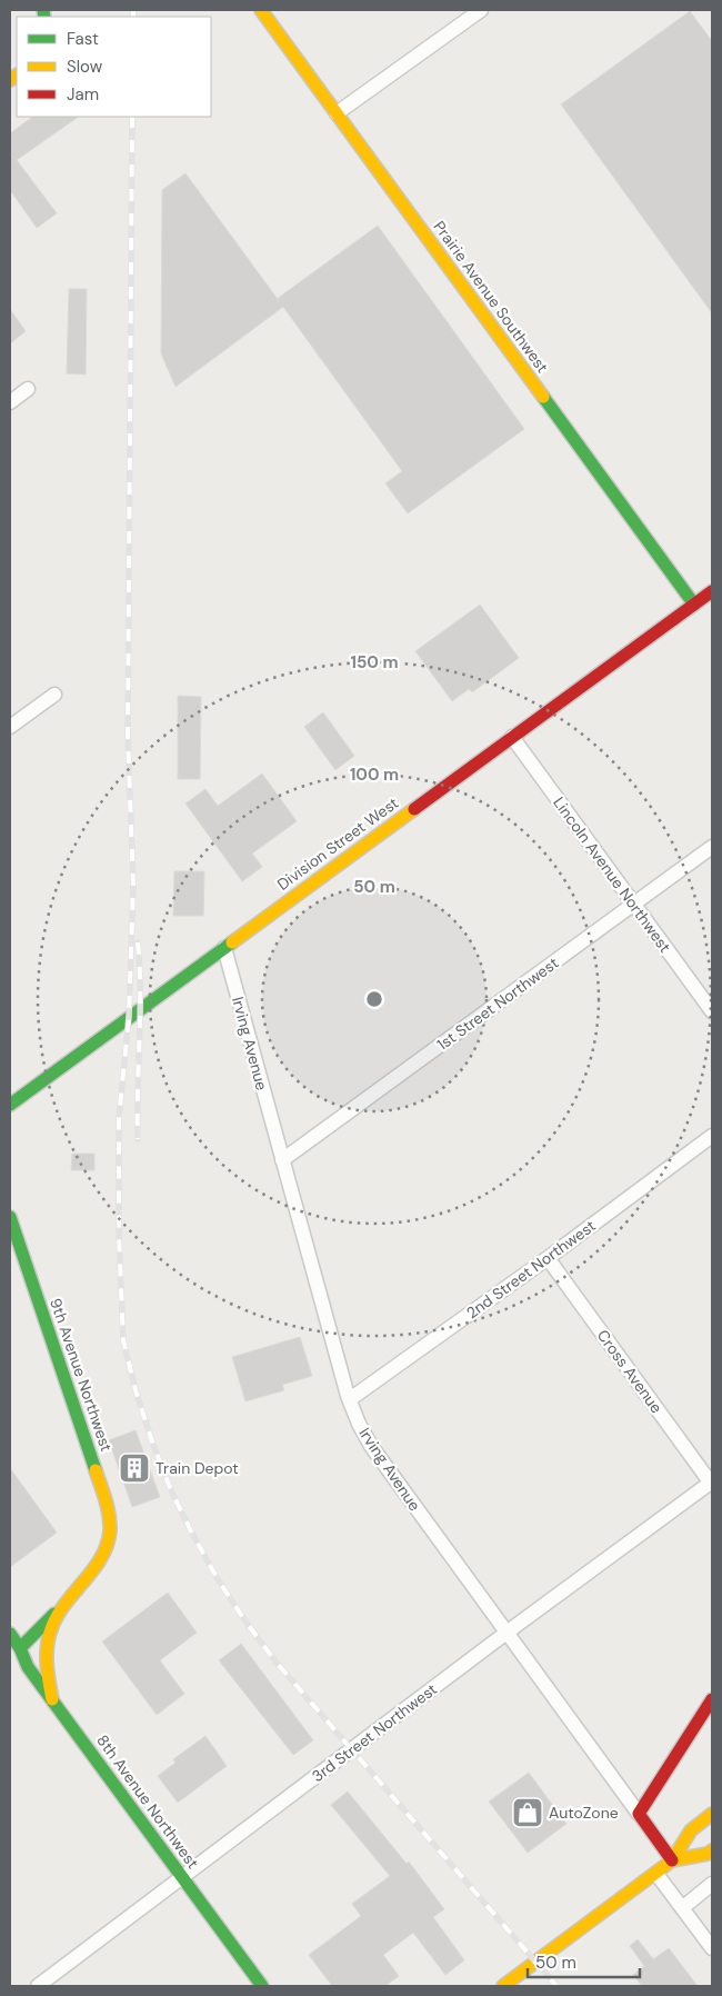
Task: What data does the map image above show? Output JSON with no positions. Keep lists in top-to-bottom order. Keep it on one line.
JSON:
{"streets":{"street":["Prairie Avenue Southwest","Division Street West","Lincoln Avenue Northwest","1st Street Northwest","Irving Avenue","2nd Street Northwest","Cross Avenue","9th Avenue Northwest","3rd Street Northwest","8th Avenue Northwest"]},"crossings":[["Prairie Avenue Southwest","Division Street West"],["Division Street West","Lincoln Avenue Northwest"],["Division Street West","Irving Avenue"],["Lincoln Avenue Northwest","1st Street Northwest"],["1st Street Northwest","Irving Avenue"],["Irving Avenue","2nd Street Northwest"],["Irving Avenue","3rd Street Northwest"],["2nd Street Northwest","Cross Avenue"],["Cross Avenue","3rd Street Northwest"],["3rd Street Northwest","8th Avenue Northwest"]],"places":{"building":["Train Depot"],"shop":["AutoZone"]},"legend":["Fast","Slow","Jam"],"scale_bar":"50 m","rings":["150 m","100 m","50 m"]}
